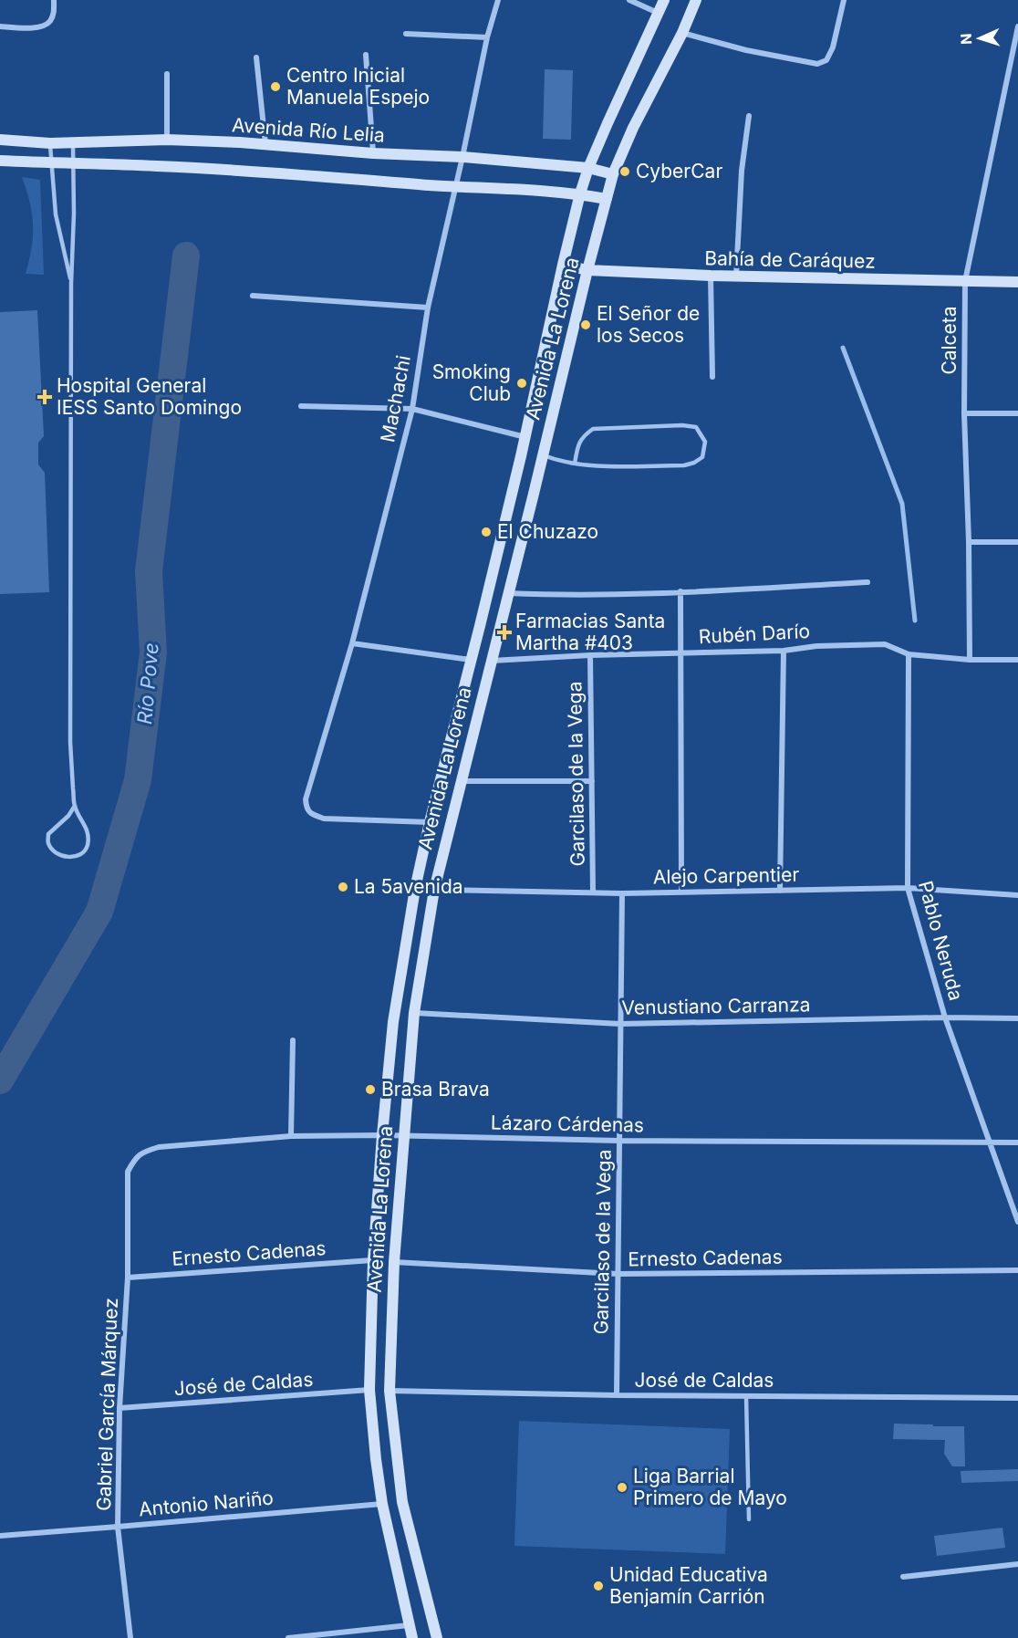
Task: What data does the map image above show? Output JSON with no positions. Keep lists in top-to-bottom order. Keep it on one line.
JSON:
{"streets":{"main road":["Avenida Río Lelia","Bahía de Caráquez","Avenida La Lorena"],"street":["Calceta","Machachi","Rubén Darío","Garcilaso de la Vega","Alejo Carpentier","Pablo Neruda","Venustiano Carranza","Lázaro Cárdenas","Ernesto Cadenas","José de Caldas","Gabriel García Márquez","Antonio Nariño"]},"crossings":[["Avenida Río Lelia","Avenida La Lorena"],["Avenida Río Lelia","Machachi"],["Bahía de Caráquez","Avenida La Lorena"],["Bahía de Caráquez","Calceta"],["Avenida La Lorena","Machachi"],["Avenida La Lorena","Rubén Darío"],["Avenida La Lorena","Alejo Carpentier"],["Avenida La Lorena","Venustiano Carranza"],["Avenida La Lorena","Lázaro Cárdenas"],["Avenida La Lorena","Ernesto Cadenas"],["Avenida La Lorena","José de Caldas"],["Avenida La Lorena","Antonio Nariño"],["Calceta","Rubén Darío"],["Rubén Darío","Garcilaso de la Vega"],["Rubén Darío","Pablo Neruda"],["Garcilaso de la Vega","Alejo Carpentier"],["Garcilaso de la Vega","Venustiano Carranza"],["Garcilaso de la Vega","Lázaro Cárdenas"],["Garcilaso de la Vega","Ernesto Cadenas"],["Garcilaso de la Vega","José de Caldas"],["Alejo Carpentier","Pablo Neruda"],["Pablo Neruda","Venustiano Carranza"],["Pablo Neruda","Lázaro Cárdenas"],["Lázaro Cárdenas","Gabriel García Márquez"],["Ernesto Cadenas","Gabriel García Márquez"],["José de Caldas","Gabriel García Márquez"],["Gabriel García Márquez","Antonio Nariño"]],"water":["Río Pove"],"places":{"other":["Centro Inicial Manuela Espejo","CyberCar","El Señor de los Secos","Smoking Club","El Chuzazo","La 5avenida","Brasa Brava","Liga Barrial Primero de Mayo","Unidad Educativa Benjamín Carrión"],"health":["Hospital General IESS Santo Domingo","Farmacias Santa Martha #403"]},"north":"left"}
